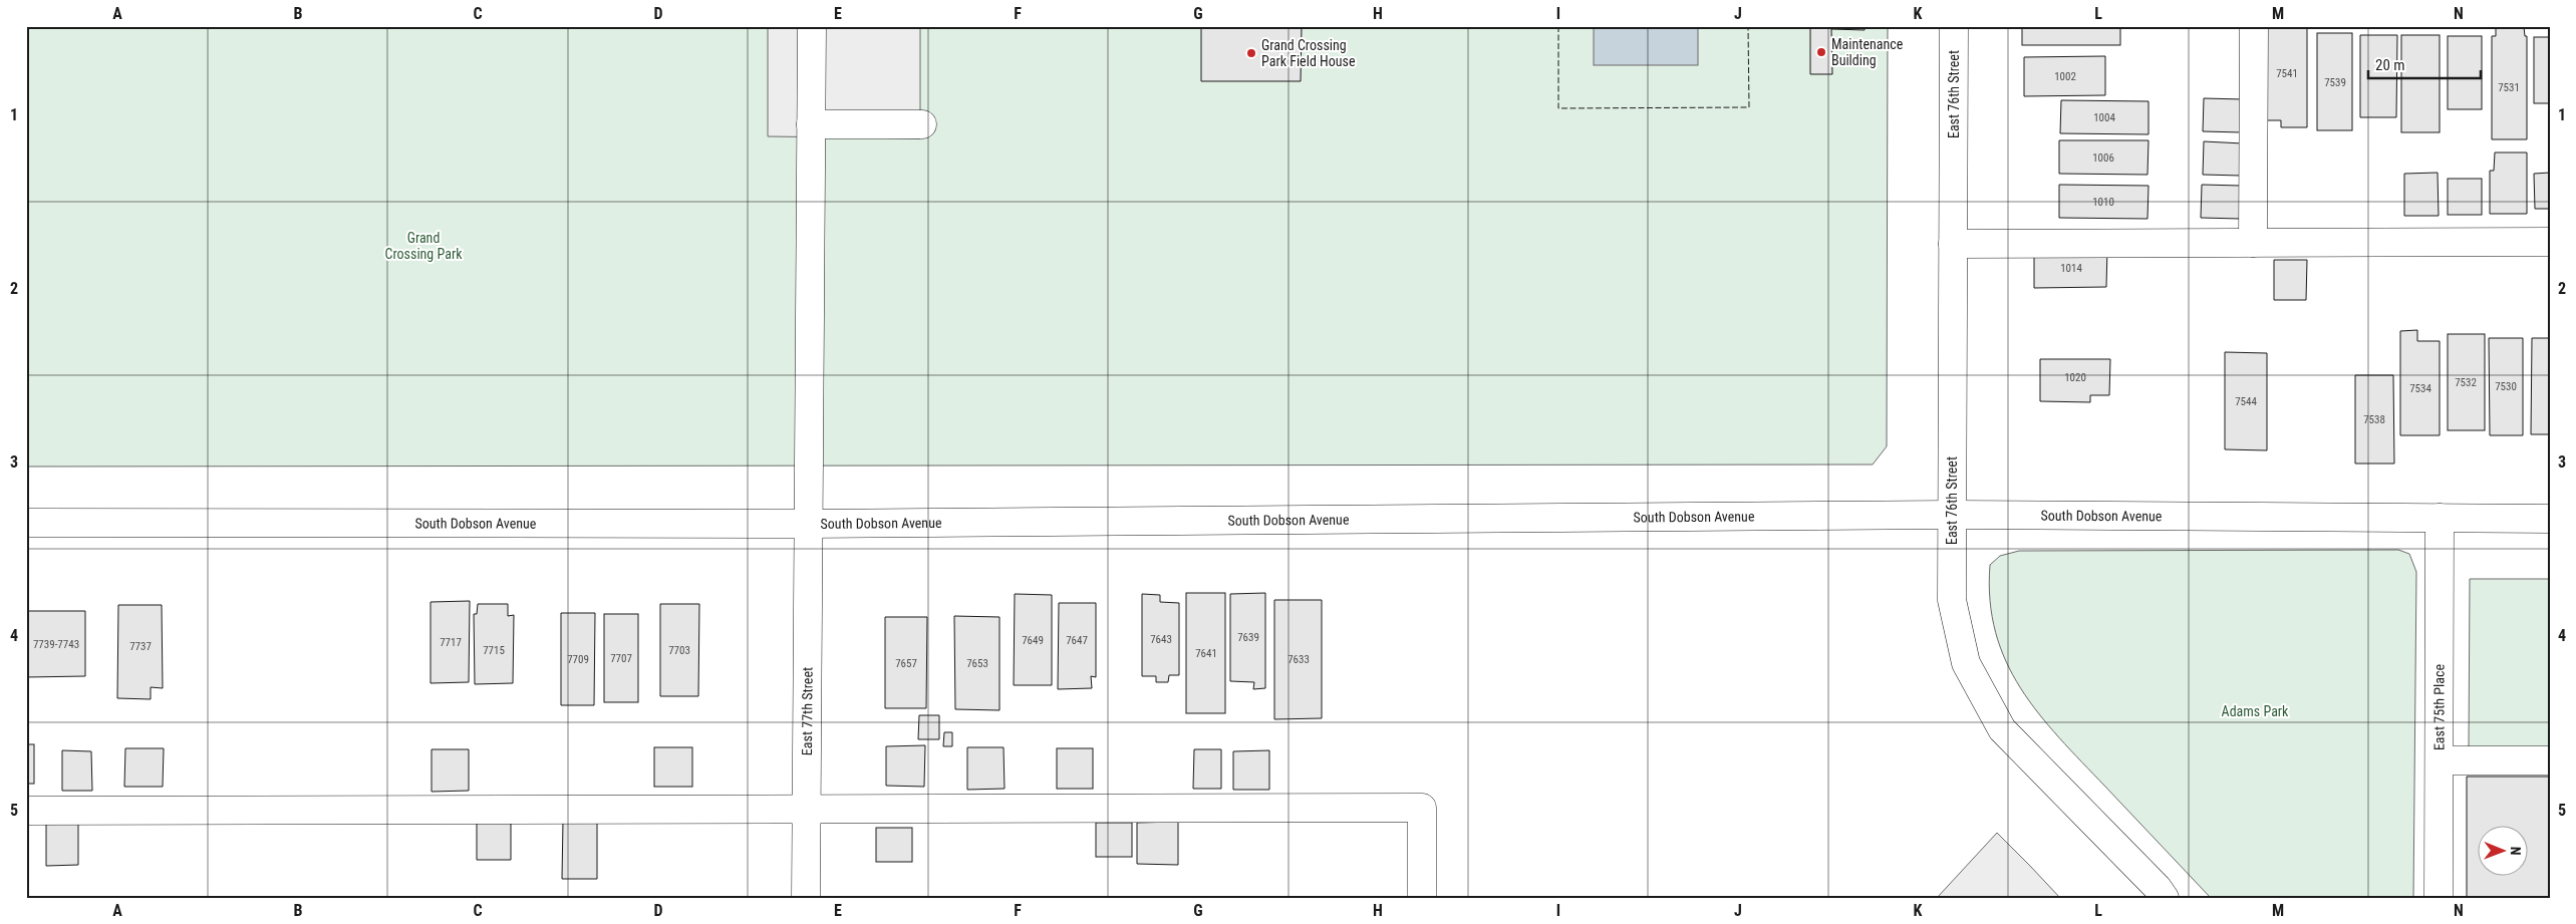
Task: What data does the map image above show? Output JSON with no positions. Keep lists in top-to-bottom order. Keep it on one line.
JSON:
{"streets":{"street":["East 76th Street","South Dobson Avenue","East 75th Place","East 77th Street"]},"crossings":[["East 76th Street","South Dobson Avenue"],["South Dobson Avenue","East 75th Place"],["South Dobson Avenue","East 77th Street"]],"parks":["Grand Crossing Park","Adams Park"],"places":["Maintenance Building","Grand Crossing Park Field House"],"house_numbers":["7541","1002","7539","7531","1004","1006","1010","1014","1020","7532","7530","7534","7544","7538","7639","7643","7649","7647","7717","7739-7743","7737","7715","7703","7641","7707","7709","7633","7657","7653"],"scale_bar":"20 m","north":"right","grid":{"columns":["A","B","C","D","E","F","G","H","I","J","K","L","M","N"],"rows":["1","2","3","4","5"]}}
